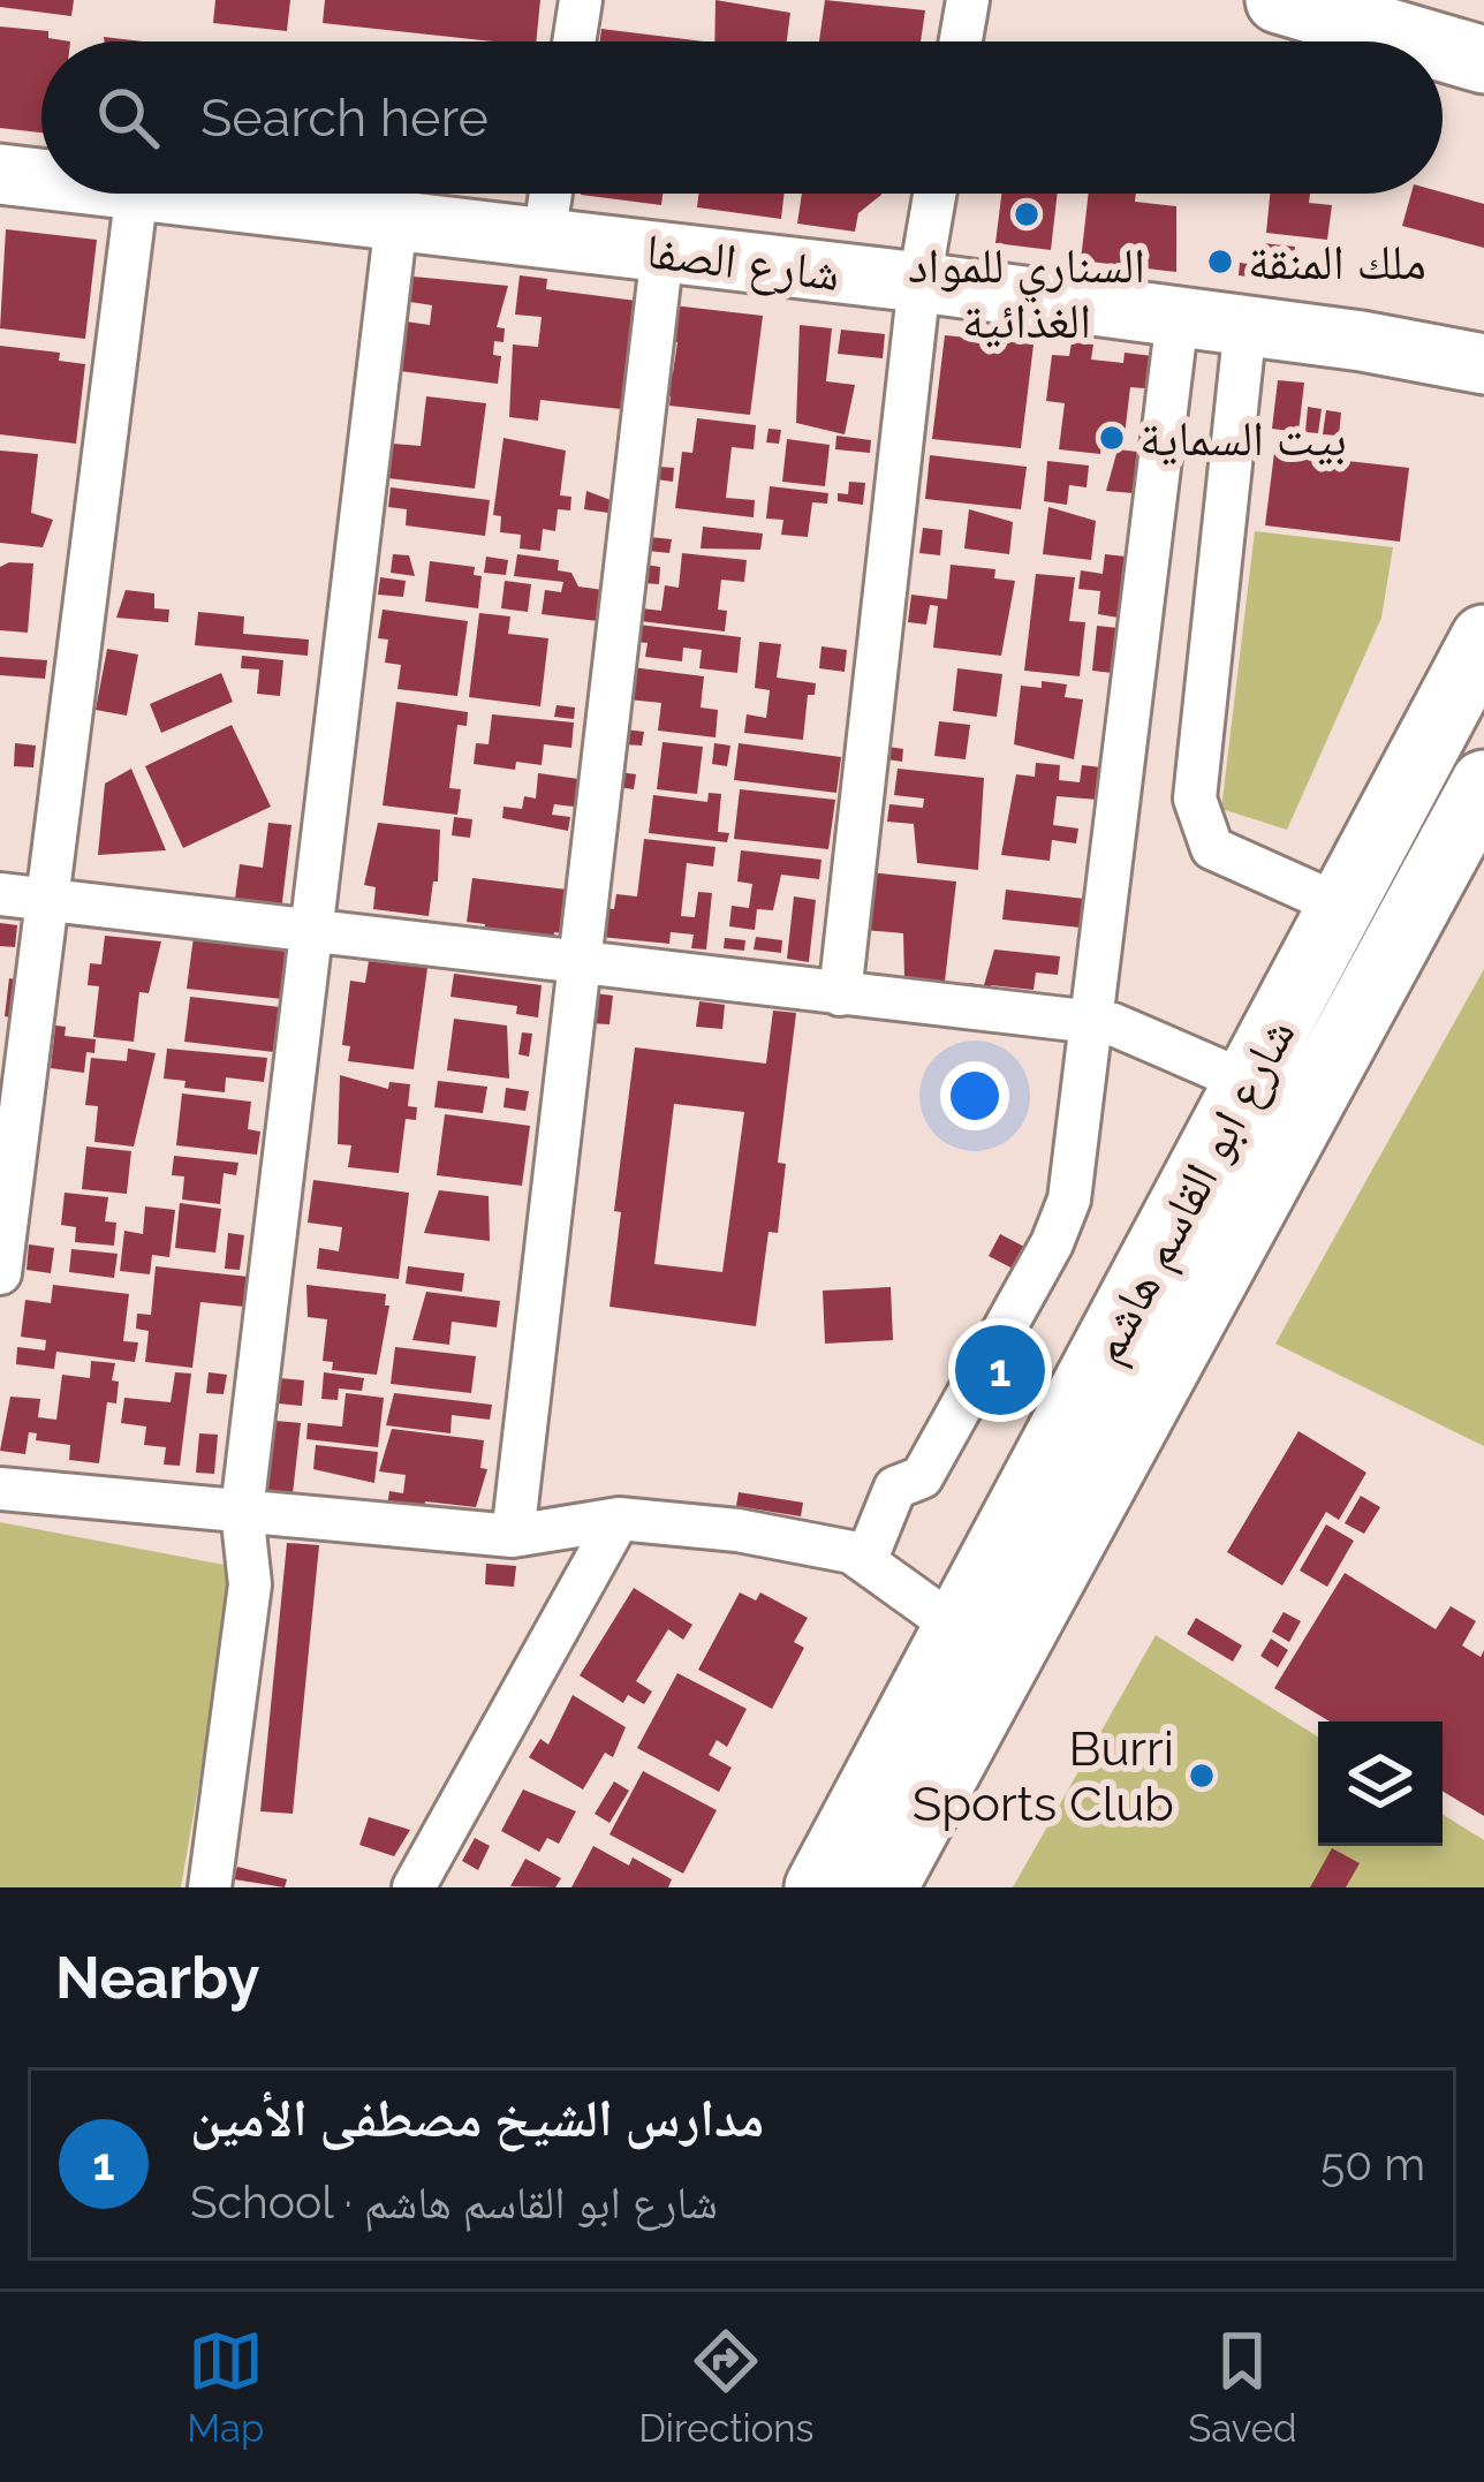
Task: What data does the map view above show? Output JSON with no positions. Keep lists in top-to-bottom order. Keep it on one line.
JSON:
{"streets":{"main road":["شارع ابو القاسم هاشم"],"street":["شارع الصفا"]},"places":["السناري للمواد الغذائية","ملك المنقة","بيت السماية","Burri Sports Club"],"page":{"search":"Search here","pins":"1","heading":"Nearby","list":[{"mark":"1","name":"مدارس الشيخ مصطفى الأمين","note":"School · شارع ابو القاسم هاشم","value":"50 m"}],"nav":["Map","Directions","Saved"]}}
